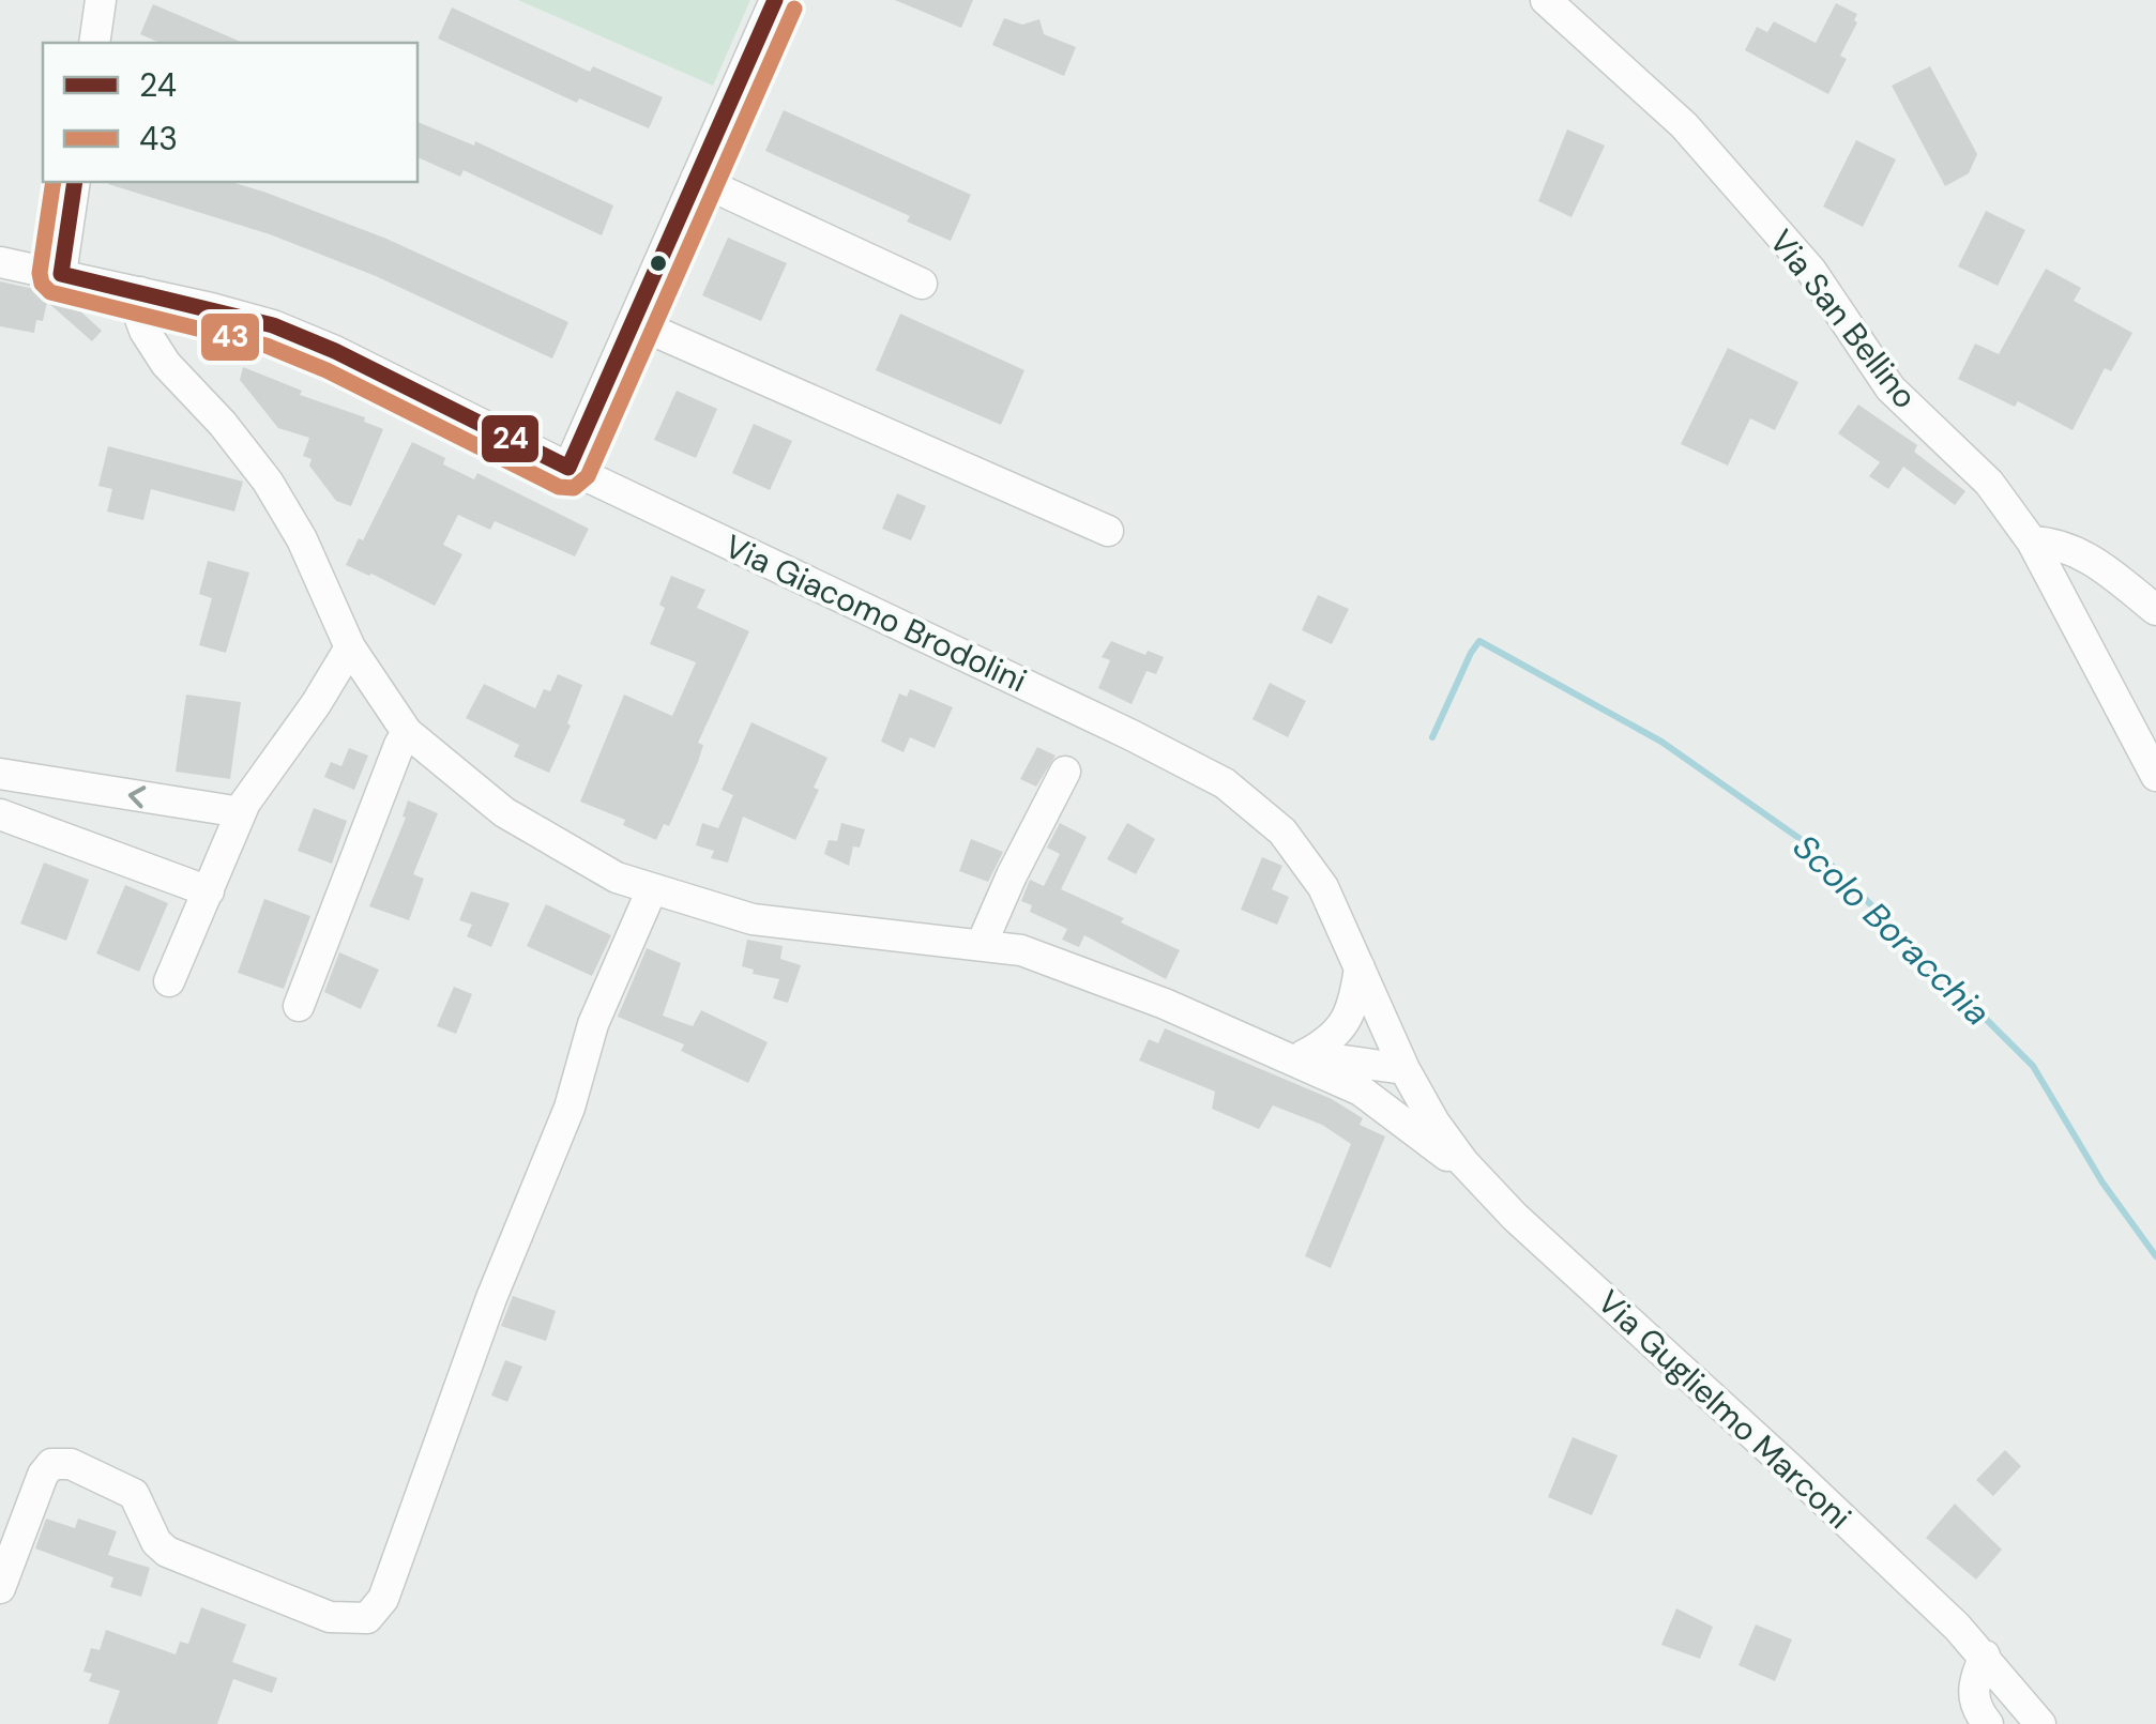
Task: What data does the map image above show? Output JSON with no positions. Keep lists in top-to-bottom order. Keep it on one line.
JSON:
{"streets":{"street":["Via San Bellino","Via Giacomo Brodolini","Via Guglielmo Marconi"]},"crossings":[["Via Giacomo Brodolini","Via Guglielmo Marconi"]],"water":["Scolo Boracchia"],"lines":["transit line 24","transit line 43"],"legend":["24","43"]}
